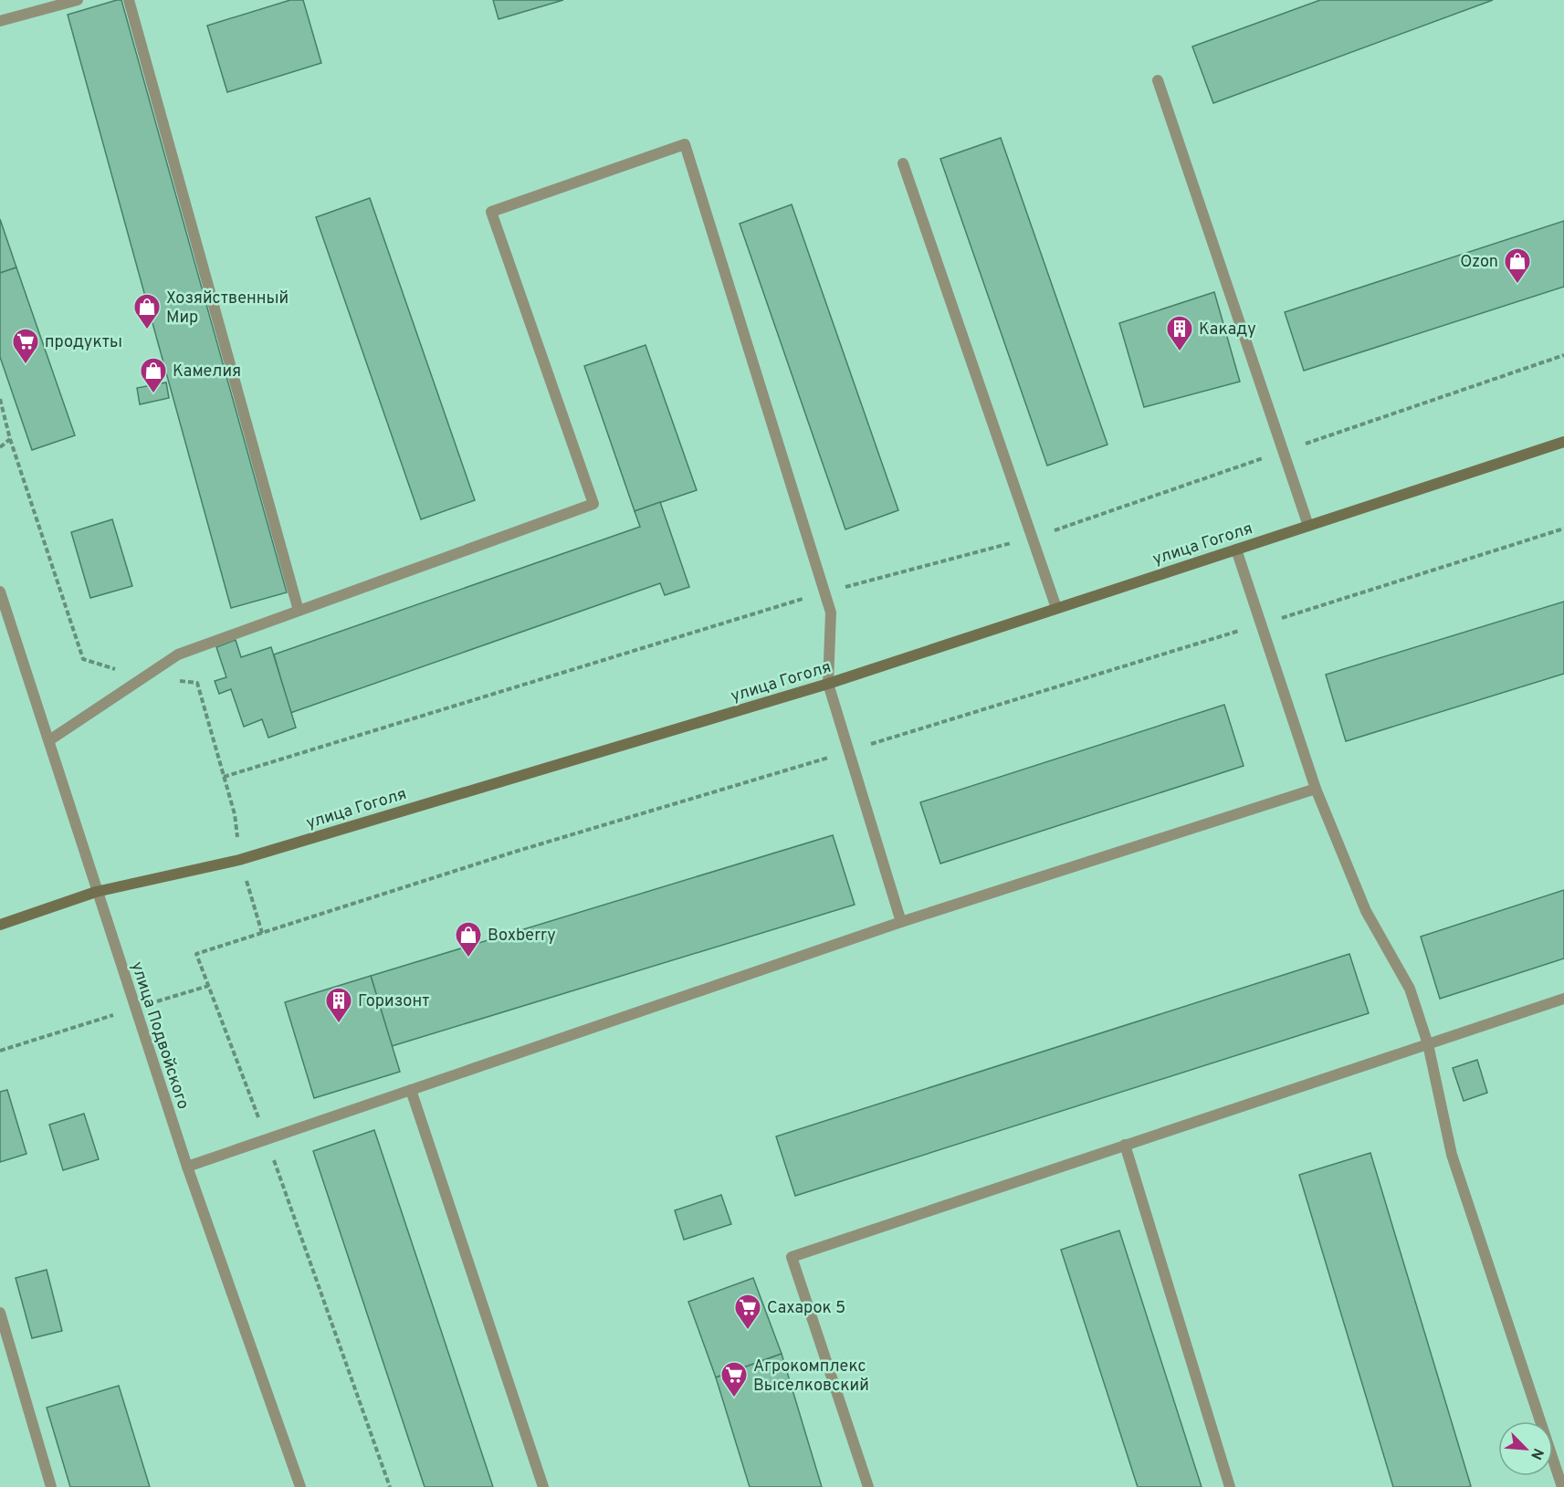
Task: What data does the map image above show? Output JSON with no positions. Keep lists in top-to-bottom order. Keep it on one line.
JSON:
{"streets":{"main road":["улица Гоголя"],"street":["улица Подвойского"]},"crossings":[["улица Гоголя","улица Подвойского"]],"places":{"shop":["Ozon","Хозяйственный Мир","Камелия","Boxberry"],"building":["Какаду","Горизонт"],"supermarket":["продукты","Сахарок 5","Агрокомплекс Выселковский"]},"north":"bottom right"}
